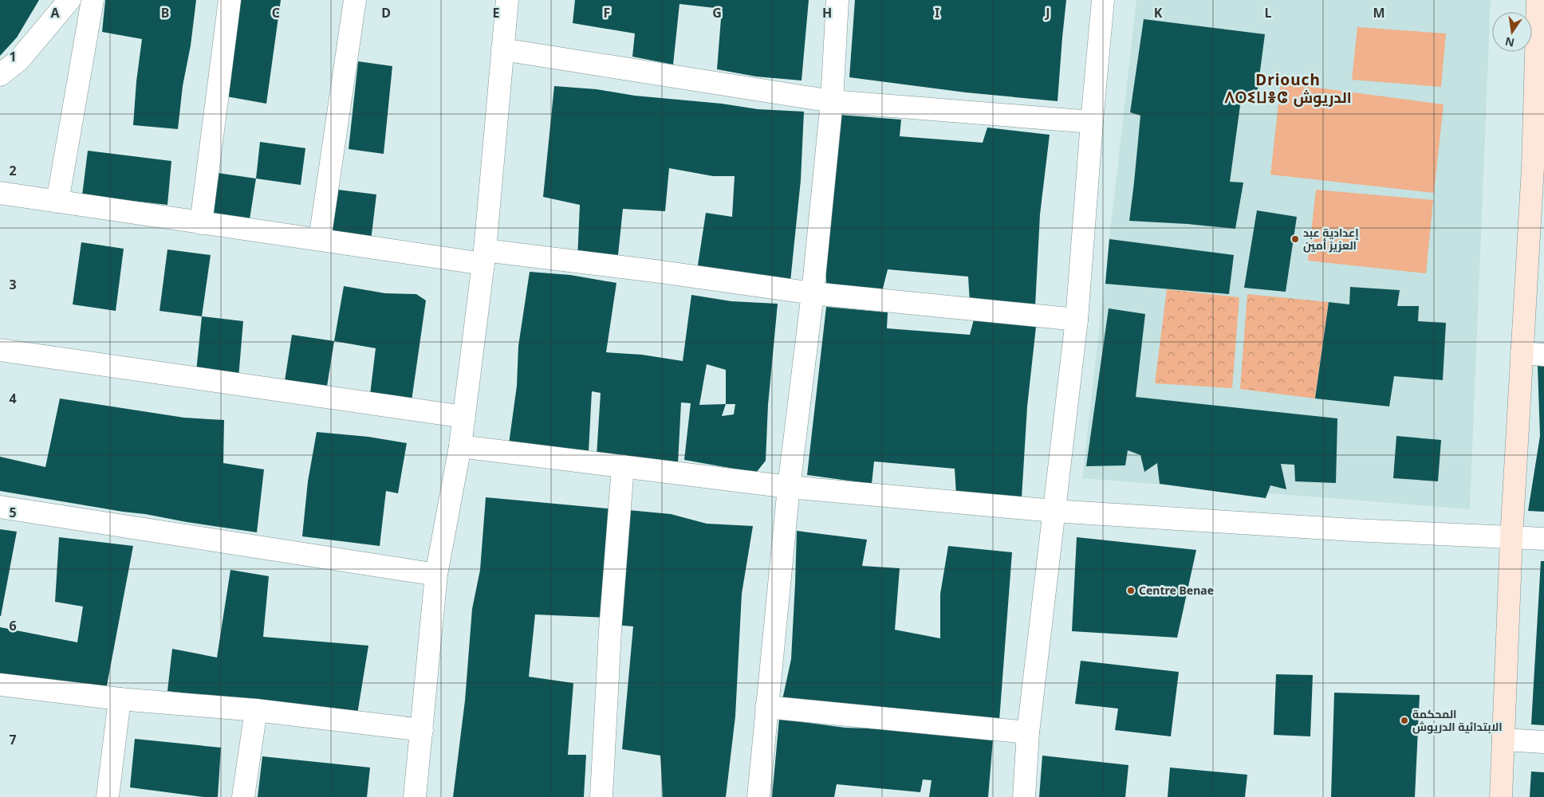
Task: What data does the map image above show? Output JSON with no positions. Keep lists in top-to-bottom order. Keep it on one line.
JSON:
{"districts":["Driouch ⴷⵔⵉⵡⴻⵛ الدريوش"],"places":["إعدادية عبد العزيز أمين","Centre Benae","المحكمة الابتدائية الدريوش"],"north":"bottom","grid":{"columns":["A","B","C","D","E","F","G","H","I","J","K","L","M"],"rows":["1","2","3","4","5","6","7"]}}
